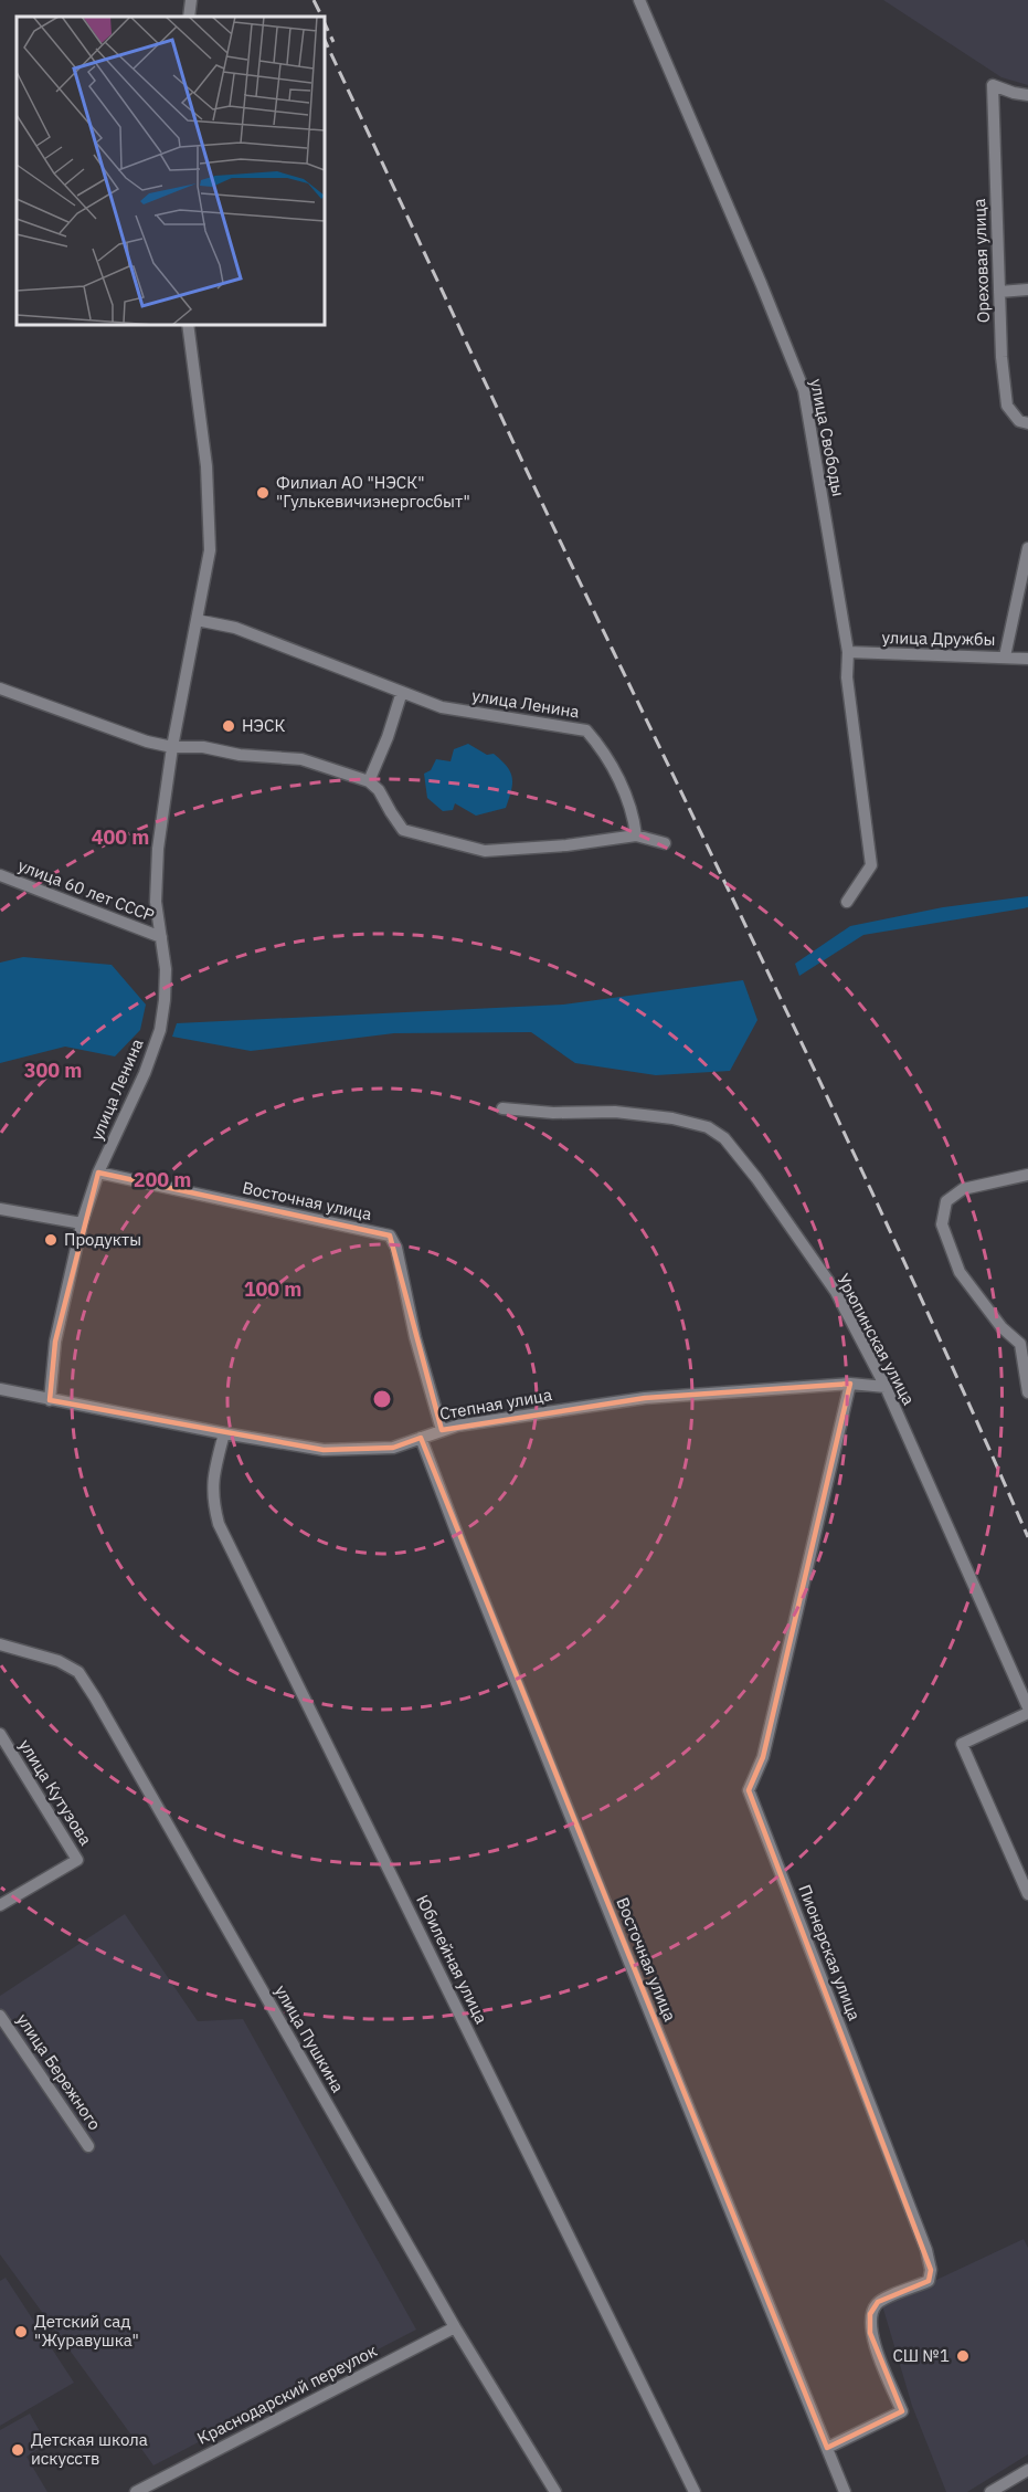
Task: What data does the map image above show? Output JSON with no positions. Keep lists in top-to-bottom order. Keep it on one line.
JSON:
{"streets":{"street":["Ореховая улица","улица Свободы","улица Дружбы","улица Ленина","улица 60 лет СССР","Восточная улица","Урюпинская улица","Степная улица","улица Кутузова","Пионерская улица","Юбилейная улица","улица Пушкина","улица Бережного","Краснодарский переулок"]},"crossings":[["улица Свободы","улица Дружбы"],["улица Ленина","улица 60 лет СССР"],["улица Ленина","Восточная улица"],["улица Ленина","Степная улица"],["Восточная улица","Степная улица"],["Восточная улица","Пионерская улица"],["Урюпинская улица","Степная улица"],["Степная улица","Пионерская улица"],["Степная улица","Юбилейная улица"],["улица Пушкина","Краснодарский переулок"]],"places":["Филиал АО \"НЭСК\" \"Гулькевичиэнергосбыт\"","НЭСК","Продукты","Детский сад \"Журавушка\"","СШ №1","Детская школа искусств"],"rings":["400 m","300 m","200 m","100 m"]}
